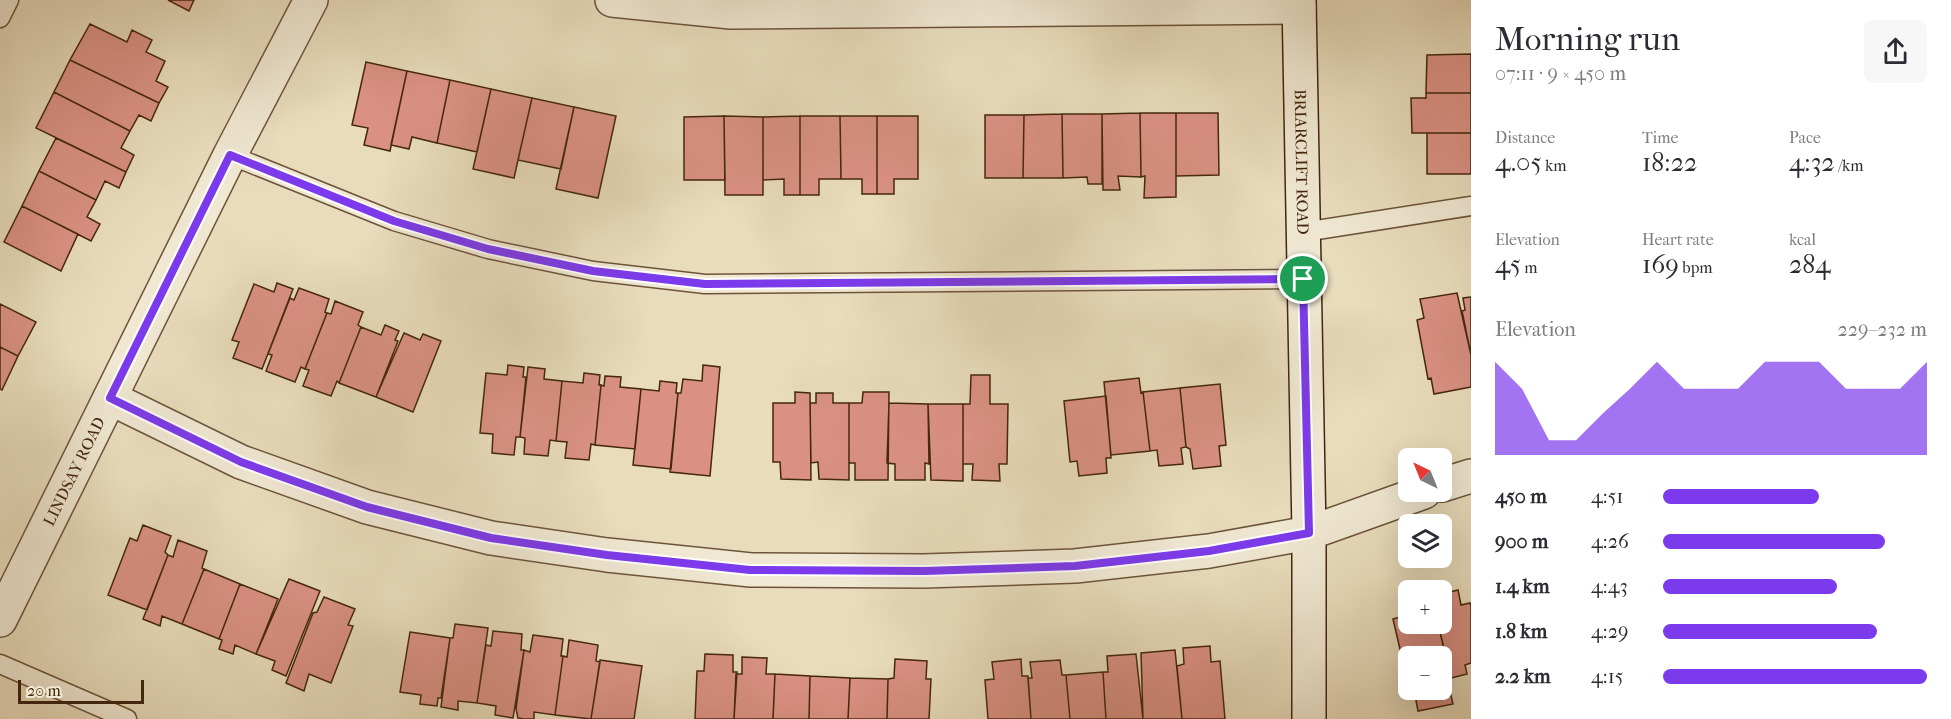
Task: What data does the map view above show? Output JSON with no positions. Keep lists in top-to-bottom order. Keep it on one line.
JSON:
{"streets":{"street":["BRIARCLIFT ROAD","LINDSAY ROAD"]},"scale_bar":"20 m","north":"top left","page":{"heading":["Morning run","07:11 · 9 × 450 m"],"stats":[["Distance","4.05 km"],["Time","18:22"],["Pace","4:32 /km"],["Elevation","45 m"],["Heart rate","169 bpm"],["kcal","284"]],"chart":["Elevation","229–232 m"],"map_buttons":["+","−"],"list":[{"name":"450 m","note":"4:51"},{"name":"900 m","note":"4:26"},{"name":"1.4 km","note":"4:43"},{"name":"1.8 km","note":"4:29"},{"name":"2.2 km","note":"4:15"}],"scale":"20 m"}}
